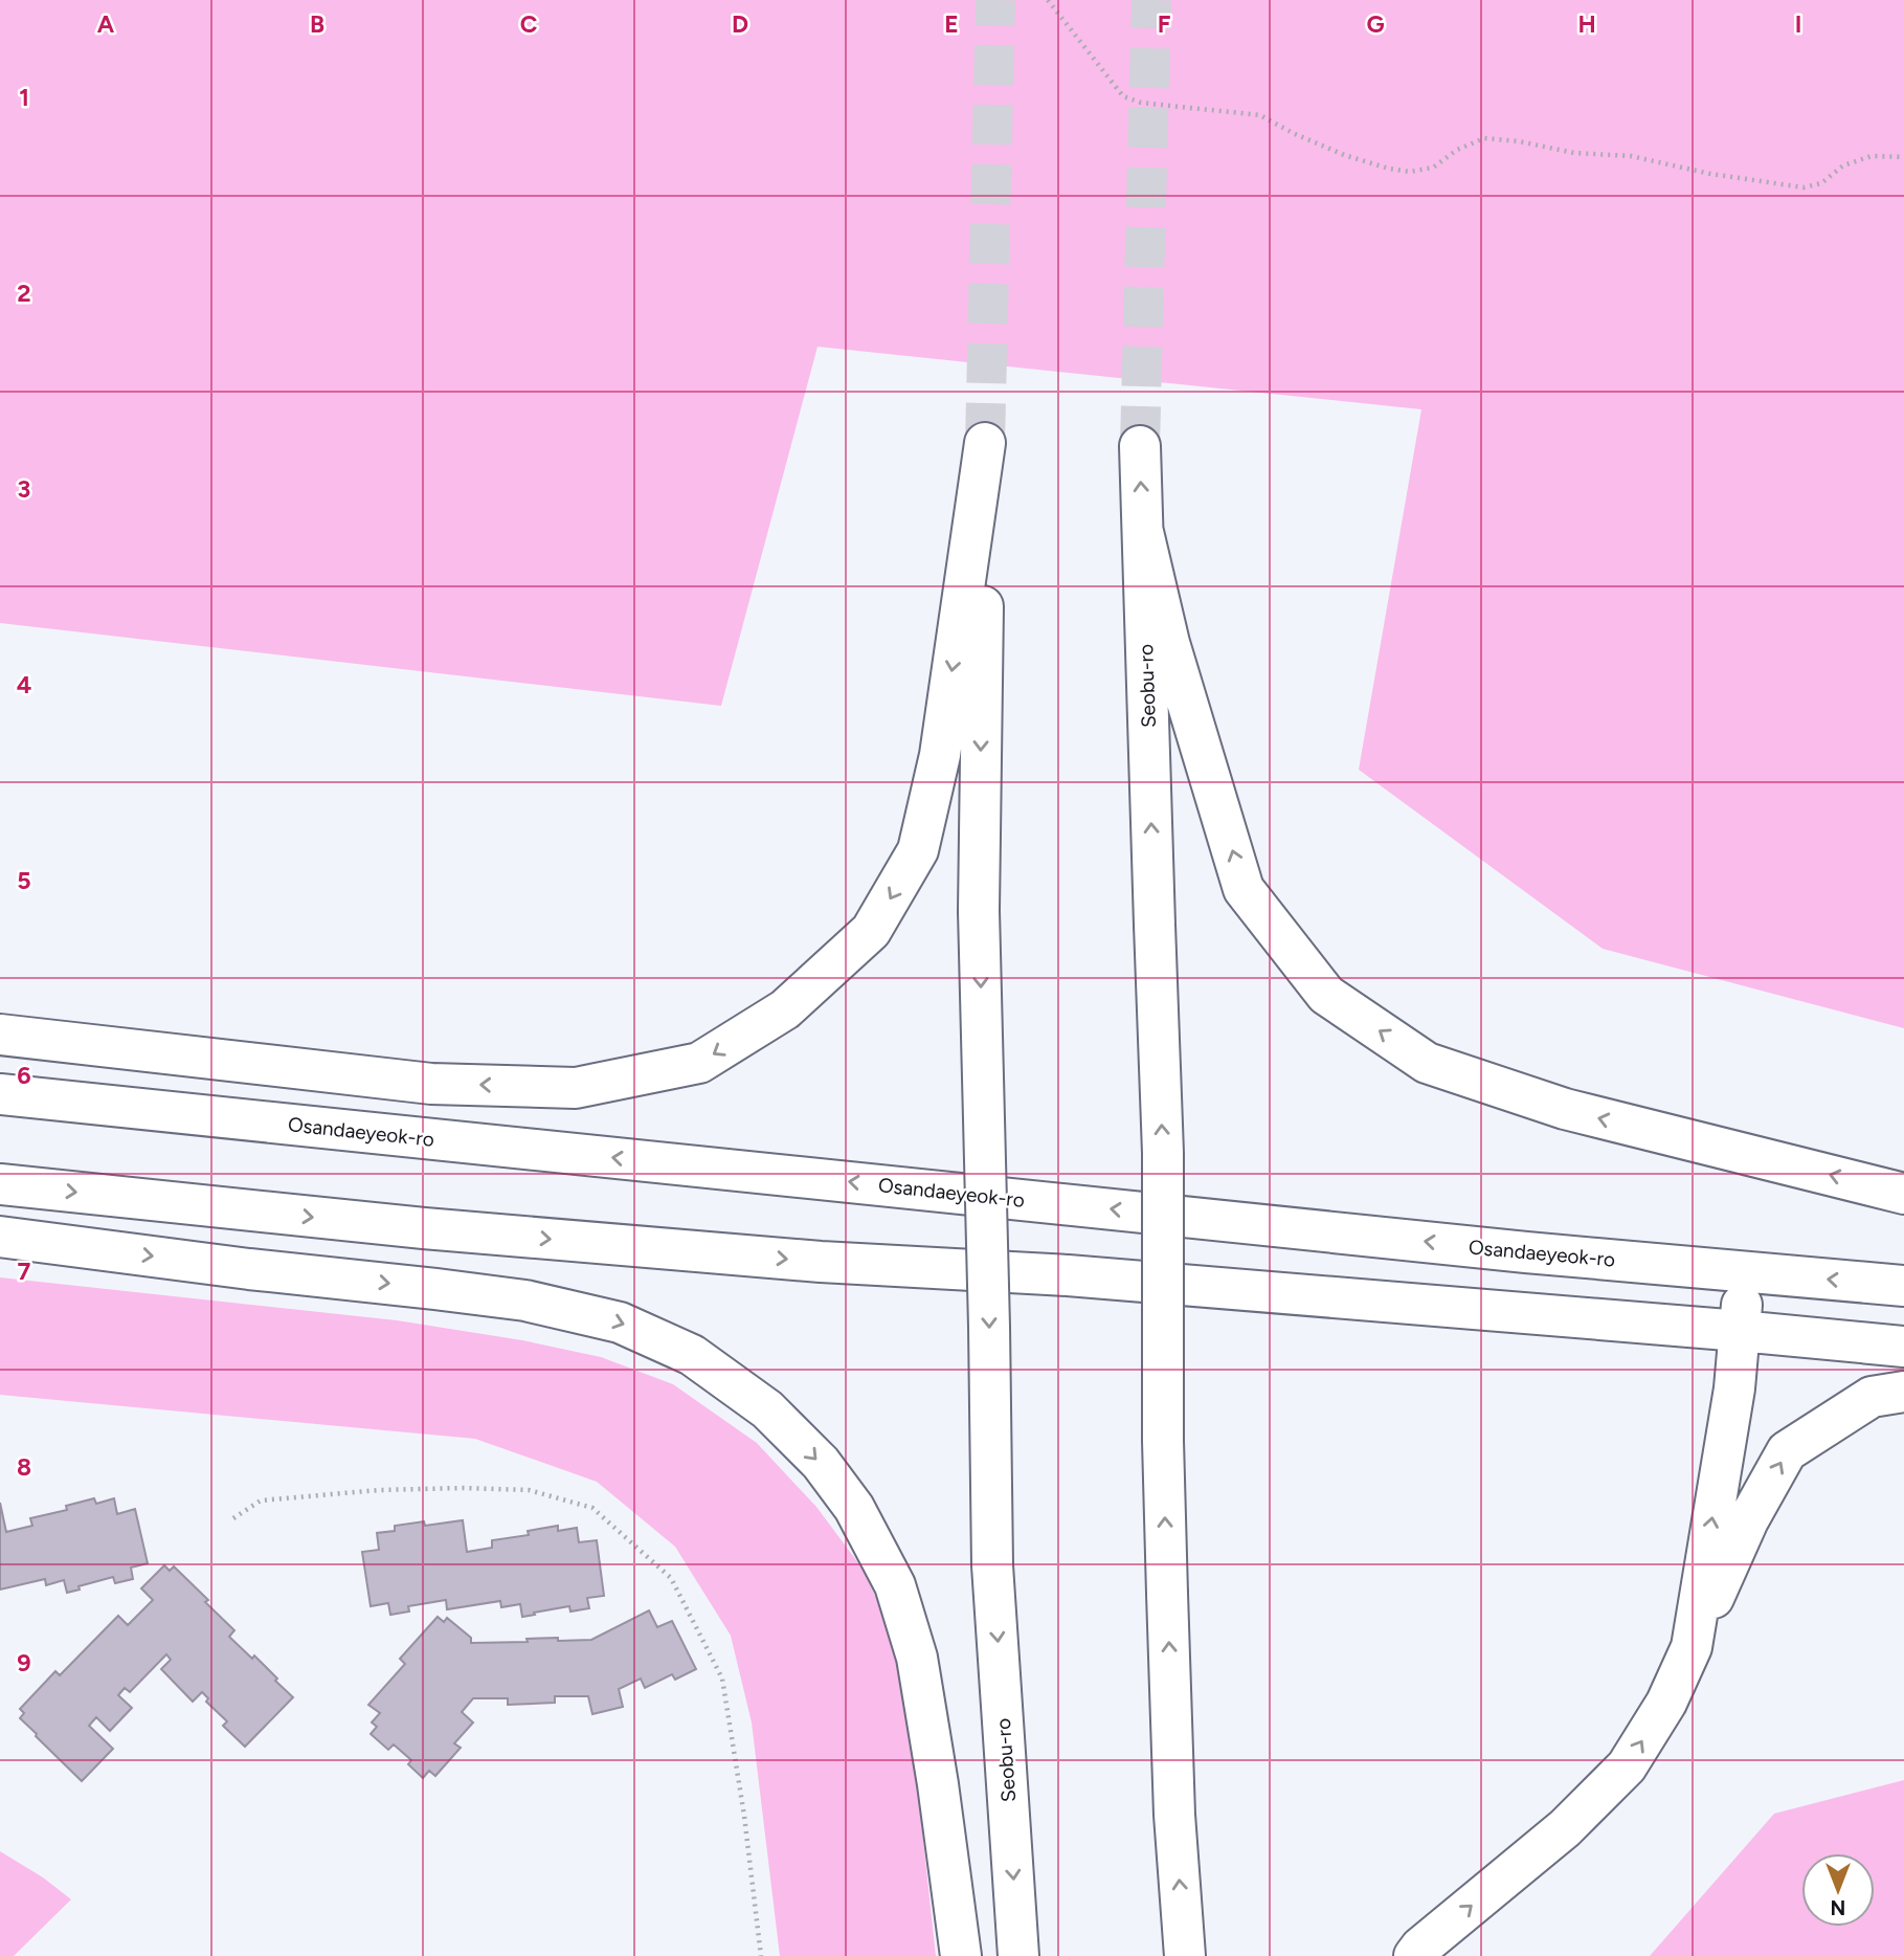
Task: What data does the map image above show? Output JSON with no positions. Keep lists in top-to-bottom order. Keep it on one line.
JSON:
{"streets":{"main road":["Seobu-ro","Osandaeyeok-ro"]},"north":"bottom","grid":{"columns":["A","B","C","D","E","F","G","H","I"],"rows":["1","2","3","4","5","6","7","8","9"]}}
